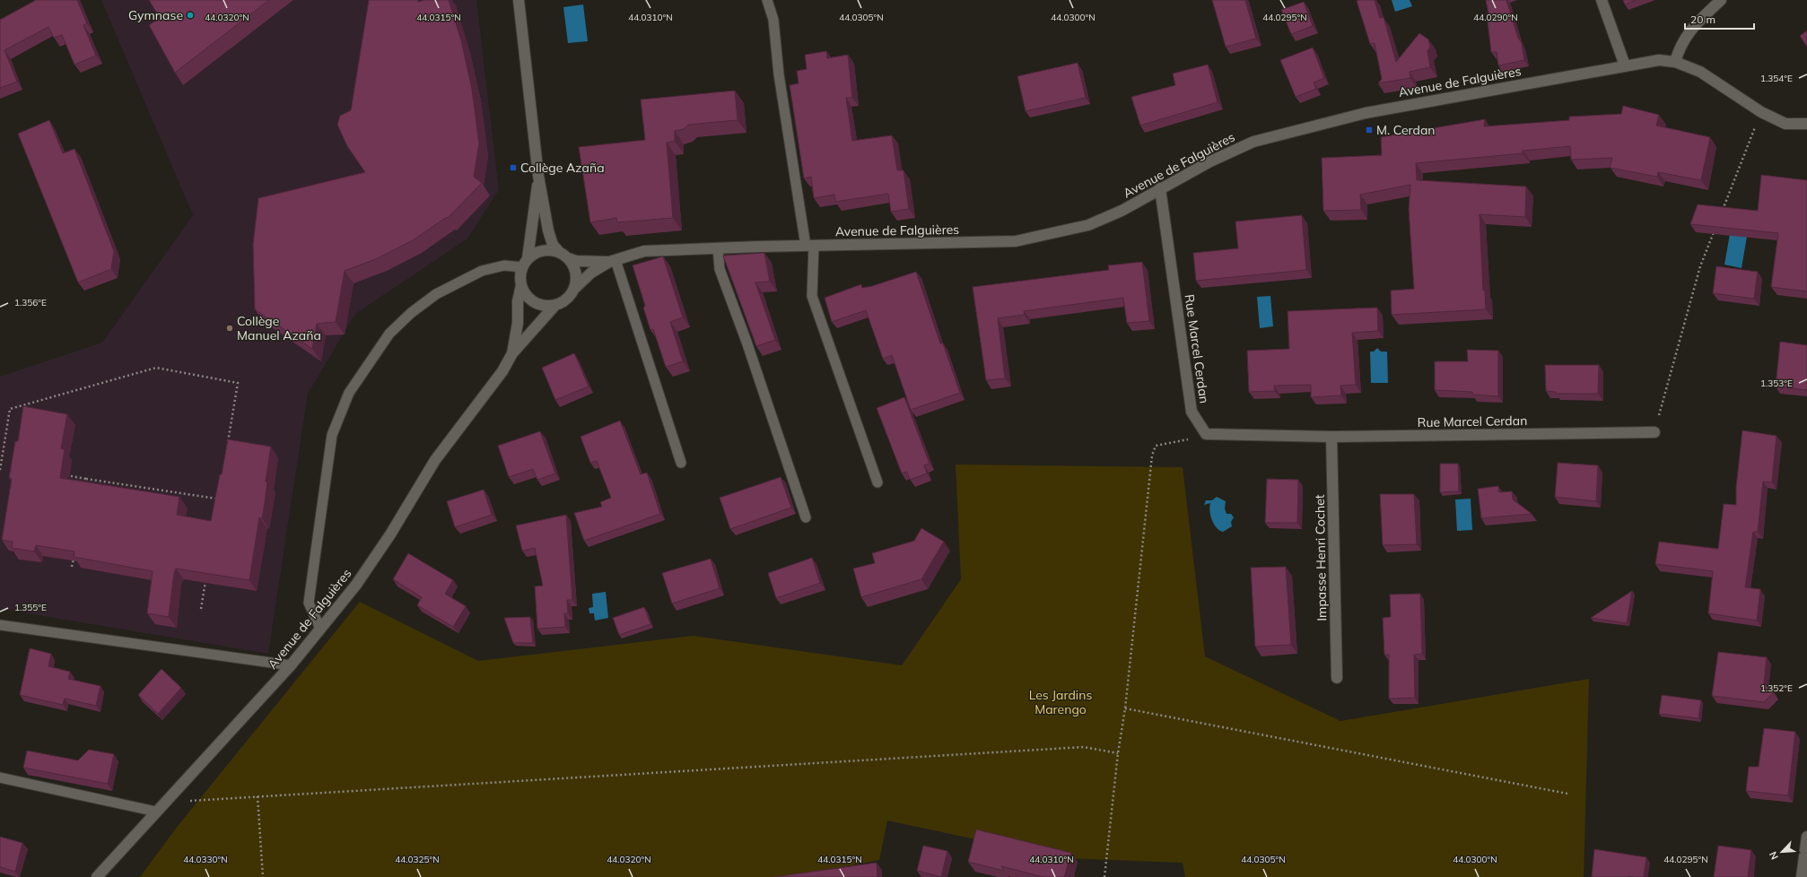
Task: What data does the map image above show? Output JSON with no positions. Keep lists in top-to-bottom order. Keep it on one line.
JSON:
{"streets":{"street":["Avenue de Falguières","Rue Marcel Cerdan","Impasse Henri Cochet"]},"crossings":[["Avenue de Falguières","Rue Marcel Cerdan"],["Rue Marcel Cerdan","Impasse Henri Cochet"]],"parks":["Les Jardins Marengo"],"places":{"other":["Gymnase","Collège Manuel Azaña"],"transit":["M. Cerdan","Collège Azaña"]},"scale_bar":"20 m","north":"bottom left","coordinates":["44.0290°N","44.0320°N","44.0315°N","44.0310°N","44.0305°N","44.0300°N","44.0295°N","1.354°E","1.356°E","1.353°E","1.355°E","1.352°E","44.0330°N","44.0325°N"]}
